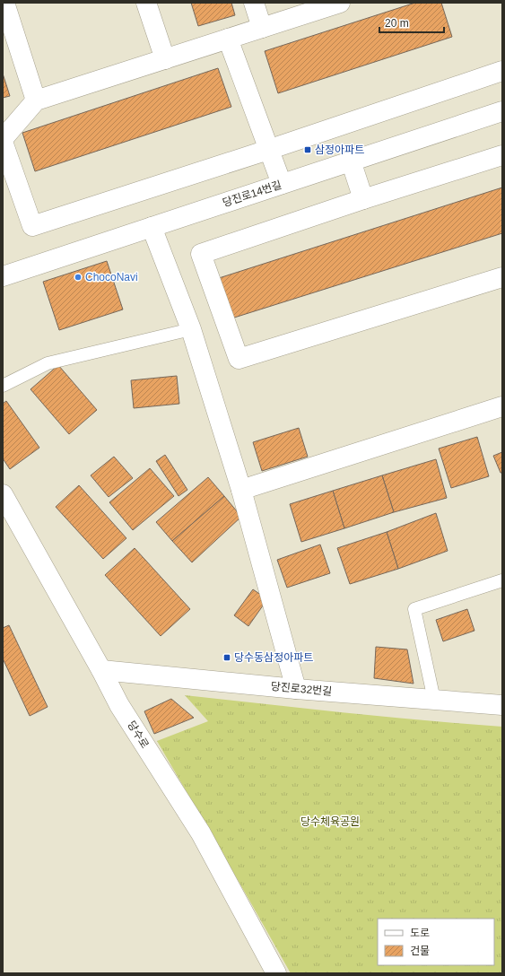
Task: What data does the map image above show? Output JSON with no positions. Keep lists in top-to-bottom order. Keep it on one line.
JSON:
{"streets":{"street":["당진로14번길","당진로32번길","당수로"]},"crossings":[["당진로32번길","당수로"]],"parks":["당수체육공원"],"places":{"transit":["삼정아파트","당수동삼정아파트"],"other":["ChocoNavi"]},"legend":["도로","건물"],"scale_bar":"20 m"}
